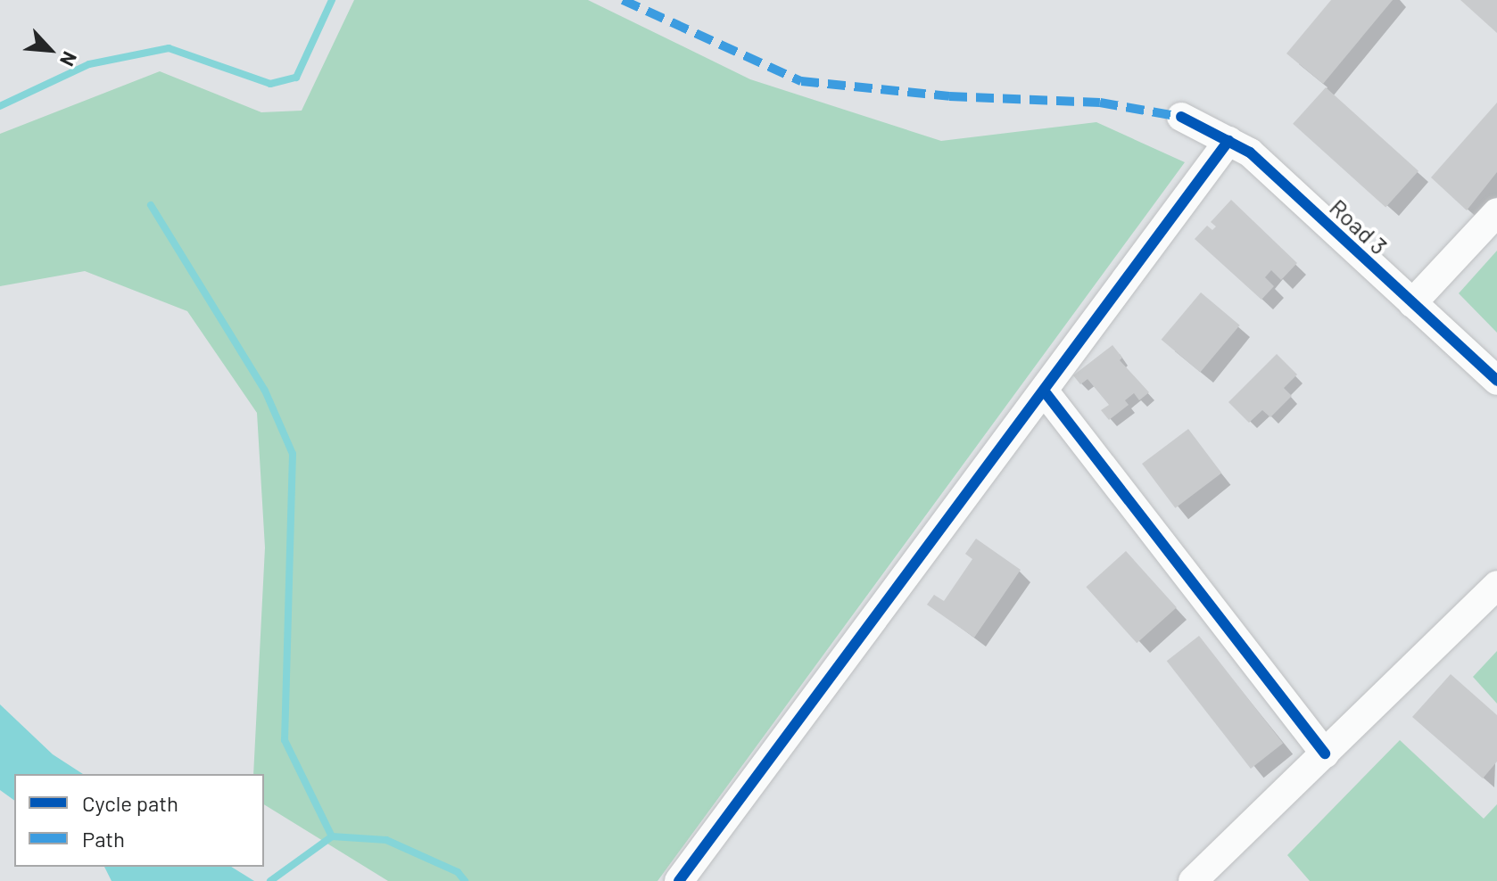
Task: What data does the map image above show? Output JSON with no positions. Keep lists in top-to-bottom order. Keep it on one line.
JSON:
{"streets":{"street":["Road 3"]},"legend":["Cycle path","Path"],"north":"bottom right"}
